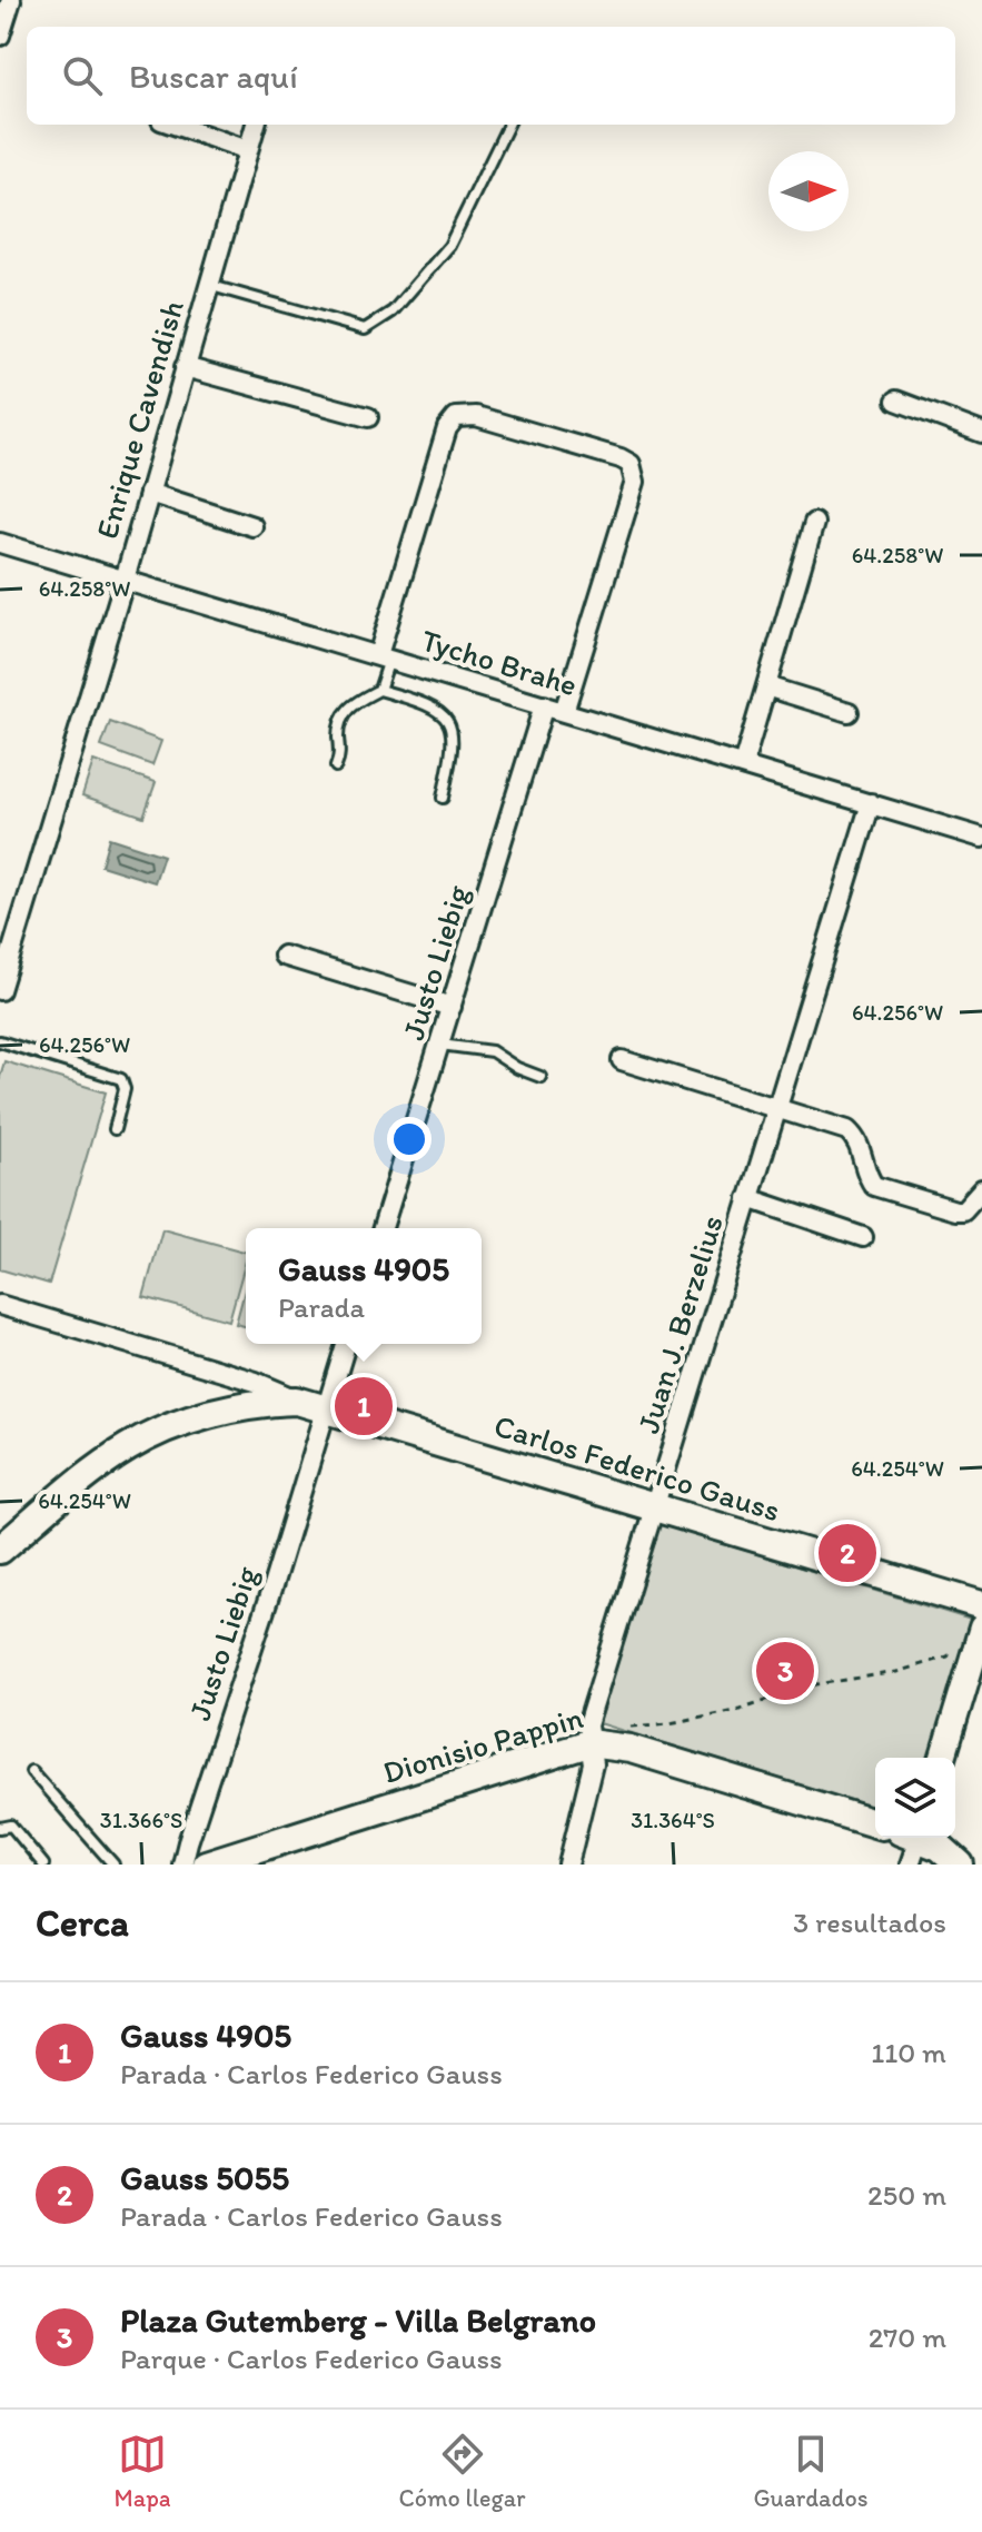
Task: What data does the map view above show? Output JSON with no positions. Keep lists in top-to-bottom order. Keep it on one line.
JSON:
{"streets":{"main road":["Carlos Federico Gauss","Dionisio Pappin"],"street":["Enrique Cavendish","Tycho Brahe","Justo Liebig","Juan J. Berzelius"]},"crossings":[["Enrique Cavendish","Tycho Brahe"],["Tycho Brahe","Justo Liebig"],["Tycho Brahe","Juan J. Berzelius"],["Justo Liebig","Carlos Federico Gauss"],["Juan J. Berzelius","Carlos Federico Gauss"],["Juan J. Berzelius","Dionisio Pappin"]],"north":"right","page":{"search":"Buscar aquí","popup":["Gauss 4905","Parada"],"pins":["1","2","3"],"heading":["Cerca","3 resultados"],"list":[{"mark":"1","name":"Gauss 4905","note":"Parada · Carlos Federico Gauss","value":"110 m"},{"mark":"2","name":"Gauss 5055","note":"Parada · Carlos Federico Gauss","value":"250 m"},{"mark":"3","name":"Plaza Gutemberg - Villa Belgrano","note":"Parque · Carlos Federico Gauss","value":"270 m"}],"nav":["Mapa","Cómo llegar","Guardados"]},"coordinates":["64.258°W","64.256°W","64.254°W","31.366°S","31.364°S"]}
